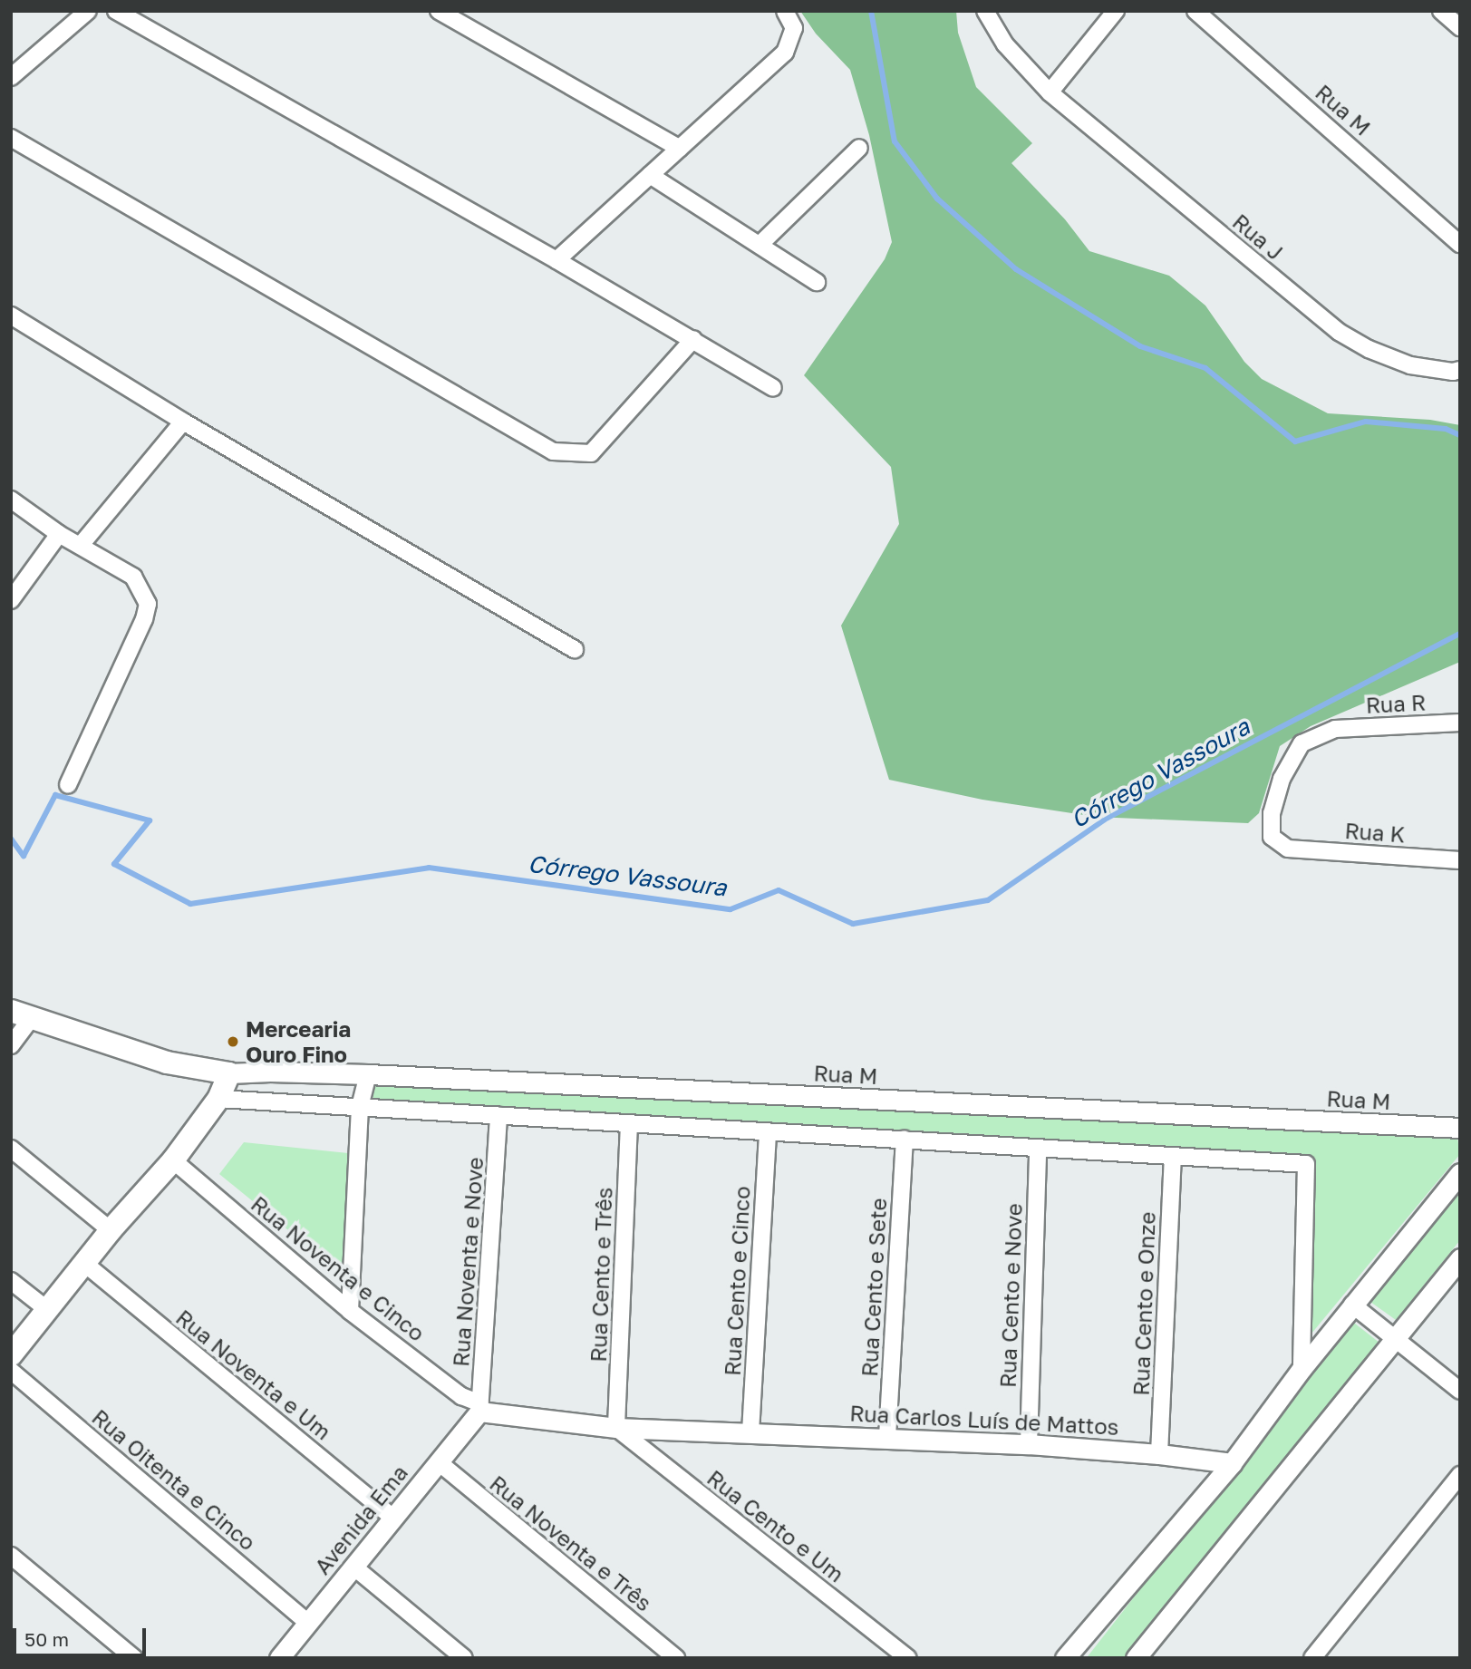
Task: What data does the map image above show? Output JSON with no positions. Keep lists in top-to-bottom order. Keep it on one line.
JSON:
{"streets":{"street":["Rua M","Rua J","Rua R","Rua K","Rua Noventa e Nove","Rua Noventa e Cinco","Rua Cento e Três","Rua Cento e Cinco","Rua Cento e Sete","Rua Cento e Nove","Rua Cento e Onze","Rua Noventa e Um","Rua Carlos Luís de Mattos","Rua Oitenta e Cinco","Avenida Ema","Rua Cento e Um","Rua Noventa e Três"]},"crossings":[["Rua R","Rua K"],["Rua Noventa e Nove","Rua Noventa e Cinco"],["Rua Noventa e Nove","Rua Carlos Luís de Mattos"],["Rua Noventa e Nove","Avenida Ema"],["Rua Noventa e Cinco","Rua Carlos Luís de Mattos"],["Rua Noventa e Cinco","Avenida Ema"],["Rua Cento e Três","Rua Carlos Luís de Mattos"],["Rua Cento e Três","Rua Cento e Um"],["Rua Cento e Cinco","Rua Carlos Luís de Mattos"],["Rua Cento e Sete","Rua Carlos Luís de Mattos"],["Rua Cento e Nove","Rua Carlos Luís de Mattos"],["Rua Cento e Onze","Rua Carlos Luís de Mattos"],["Rua Noventa e Um","Avenida Ema"],["Rua Carlos Luís de Mattos","Avenida Ema"],["Rua Carlos Luís de Mattos","Rua Cento e Um"],["Rua Oitenta e Cinco","Avenida Ema"],["Avenida Ema","Rua Noventa e Três"]],"water":["Córrego Vassoura"],"places":["Mercearia Ouro Fino"],"scale_bar":"50 m"}
